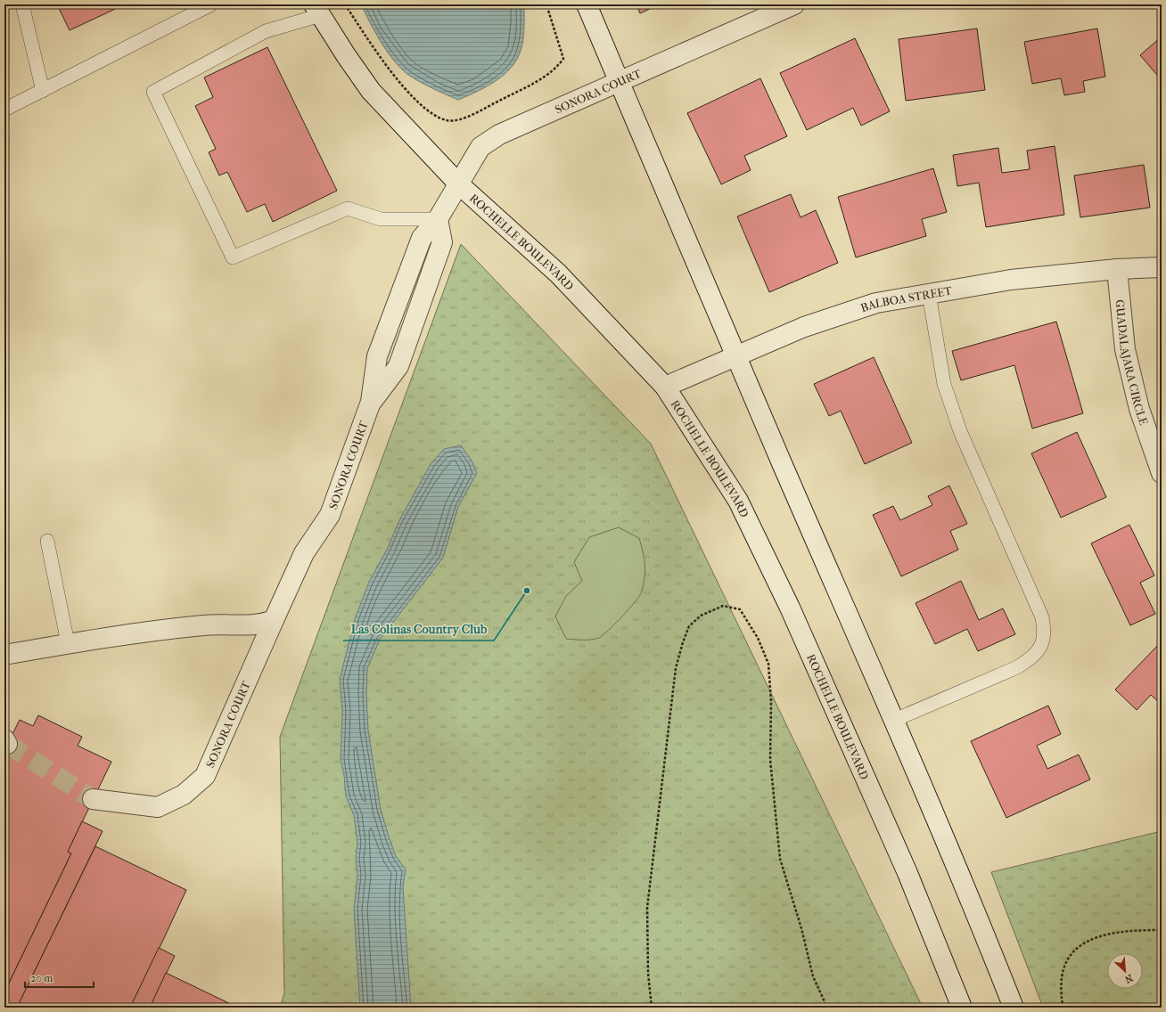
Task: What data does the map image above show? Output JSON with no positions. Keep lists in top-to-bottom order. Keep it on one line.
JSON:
{"streets":{"main road":["SONORA COURT","ROCHELLE BOULEVARD","BALBOA STREET","GUADALAJARA CIRCLE"]},"crossings":[["SONORA COURT","ROCHELLE BOULEVARD"],["ROCHELLE BOULEVARD","BALBOA STREET"],["BALBOA STREET","GUADALAJARA CIRCLE"]],"places":["Las Colinas Country Club"],"scale_bar":"20 m","north":"bottom right"}
